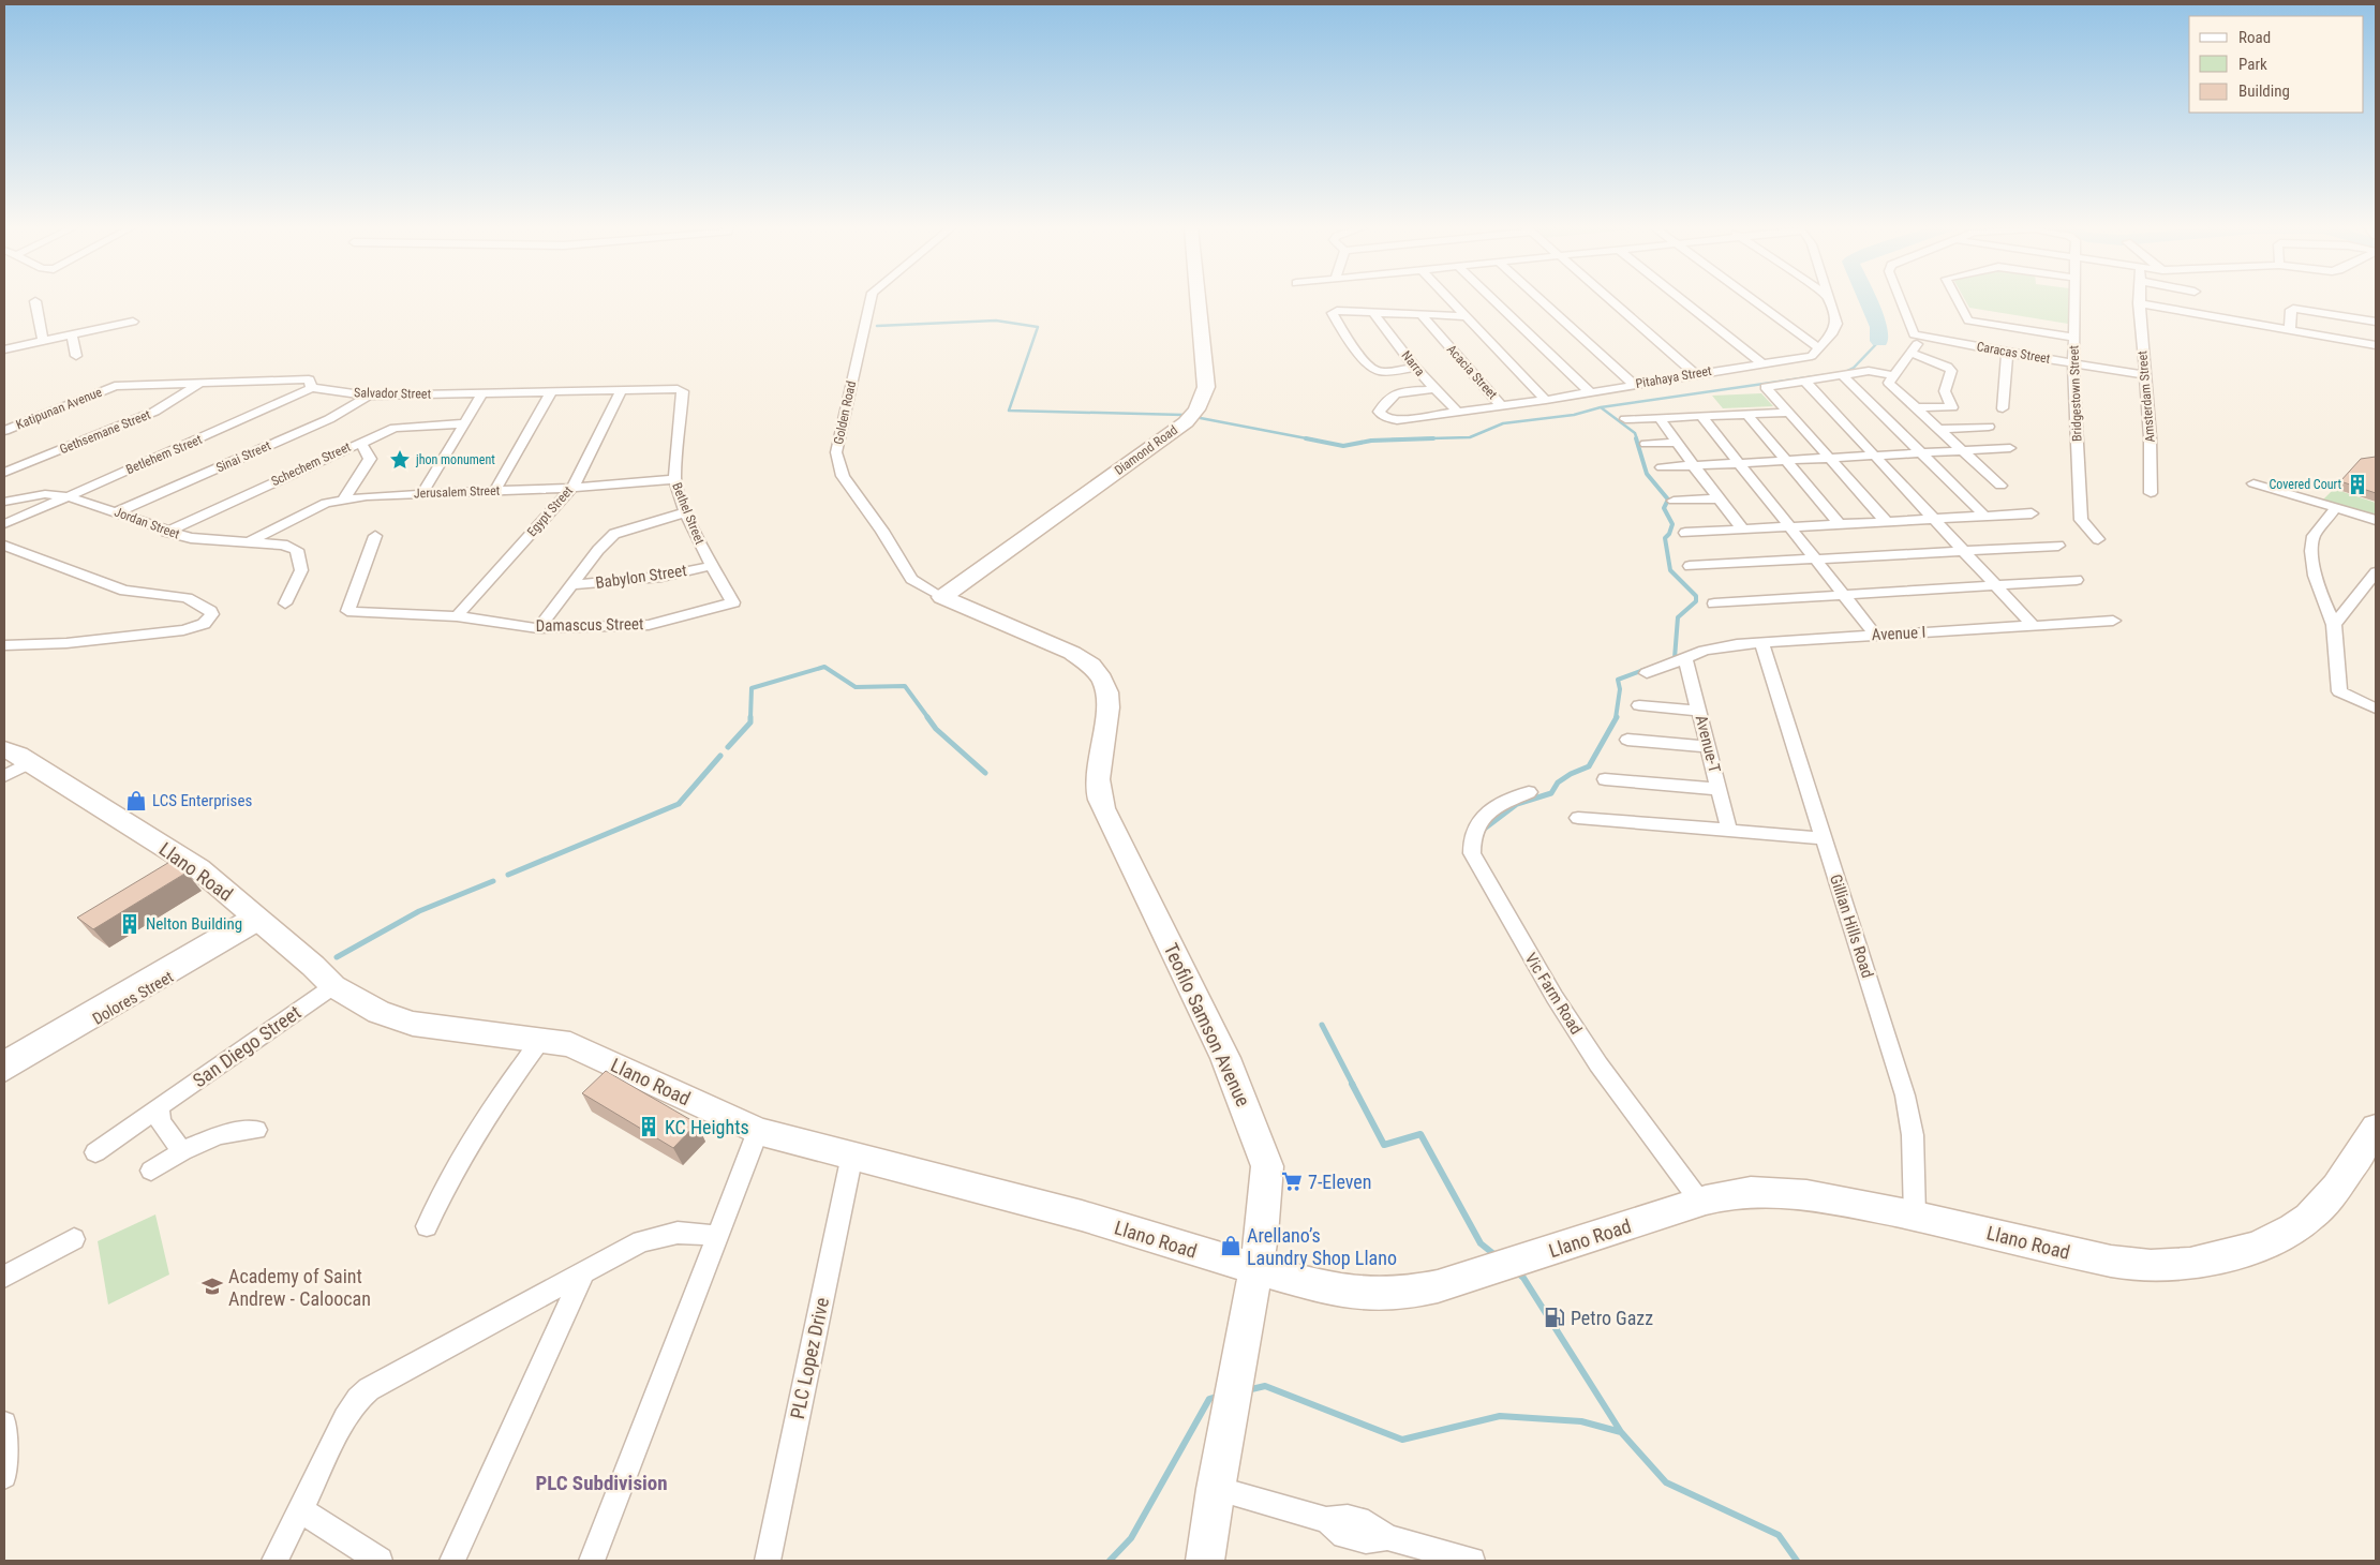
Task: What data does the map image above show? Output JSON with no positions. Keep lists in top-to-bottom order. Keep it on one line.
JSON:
{"streets":{"main road":["Diamond Road","Llano Road","Teofilo Samson Avenue"],"street":["Caracas Street","Narra","Acacia Street","Pitahaya Street","Salvador Street","Bridgestown Street","Amsterdam Street","Katipunan Avenue","Golden Road","Gethsemane Street","Betlehem Street","Sinai Street","Schechem Street","Jerusalem Street","Egypt Street","Bethel Street","Jordan Street","Babylon Street","Damascus Street","Avenue I","Avenue-T","Gillian Hills Road","Vic Farm Road","Dolores Street","San Diego Street","PLC Lopez Drive"]},"crossings":[["Caracas Street","Bridgestown Street"],["Caracas Street","Amsterdam Street"],["Narra","Pitahaya Street"],["Acacia Street","Pitahaya Street"],["Salvador Street","Katipunan Avenue"],["Salvador Street","Gethsemane Street"],["Salvador Street","Betlehem Street"],["Salvador Street","Sinai Street"],["Salvador Street","Egypt Street"],["Salvador Street","Bethel Street"],["Golden Road","Diamond Road"],["Golden Road","Teofilo Samson Avenue"],["Diamond Road","Teofilo Samson Avenue"],["Betlehem Street","Jordan Street"],["Sinai Street","Jordan Street"],["Schechem Street","Jordan Street"],["Jerusalem Street","Egypt Street"],["Jerusalem Street","Bethel Street"],["Jerusalem Street","Jordan Street"],["Egypt Street","Damascus Street"],["Bethel Street","Babylon Street"],["Bethel Street","Damascus Street"],["Avenue I","Avenue-T"],["Avenue I","Gillian Hills Road"],["Llano Road","Gillian Hills Road"],["Llano Road","Vic Farm Road"],["Llano Road","Dolores Street"],["Llano Road","Teofilo Samson Avenue"],["Llano Road","San Diego Street"],["Llano Road","PLC Lopez Drive"]],"districts":["PLC Subdivision"],"places":{"place":["jhon monument"],"building":["Covered Court","Nelton Building","KC Heights"],"shop":["LCS Enterprises","Arellano’s Laundry Shop Llano"],"supermarket":["7-Eleven"],"school or university":["Academy of Saint Andrew - Caloocan"],"fuel station":["Petro Gazz"]},"legend":["Road","Park","Building"]}
